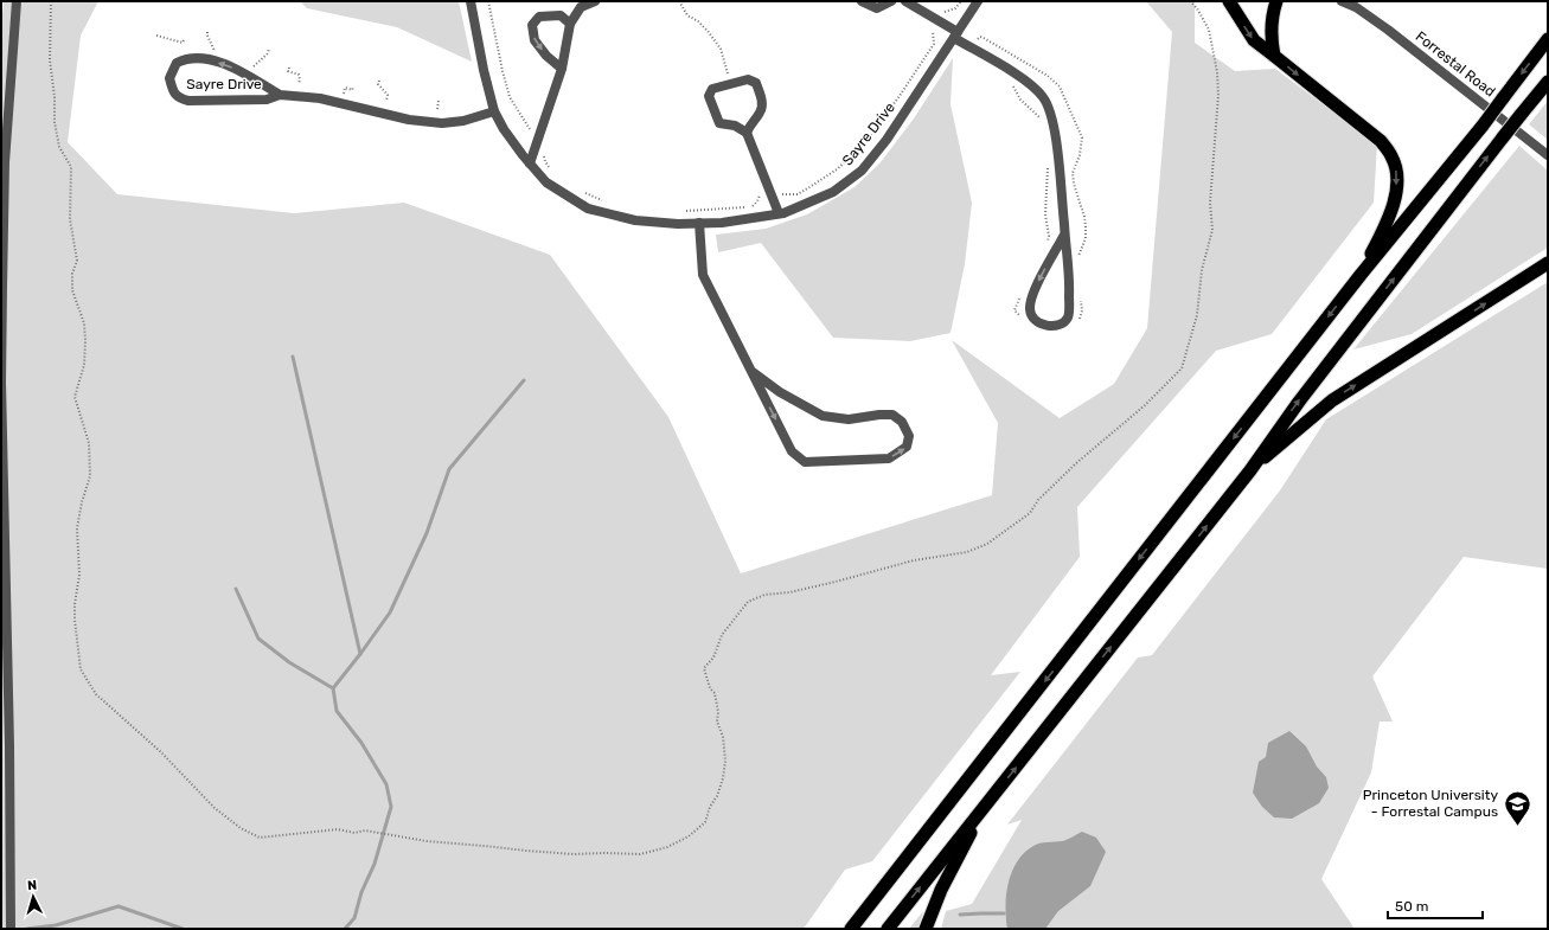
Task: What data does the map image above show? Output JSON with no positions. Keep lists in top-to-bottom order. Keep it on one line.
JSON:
{"streets":{"street":["Forrestal Road","Sayre Drive"]},"places":{"school or university":["Princeton University - Forrestal Campus"]},"scale_bar":"50 m","north":"top"}
